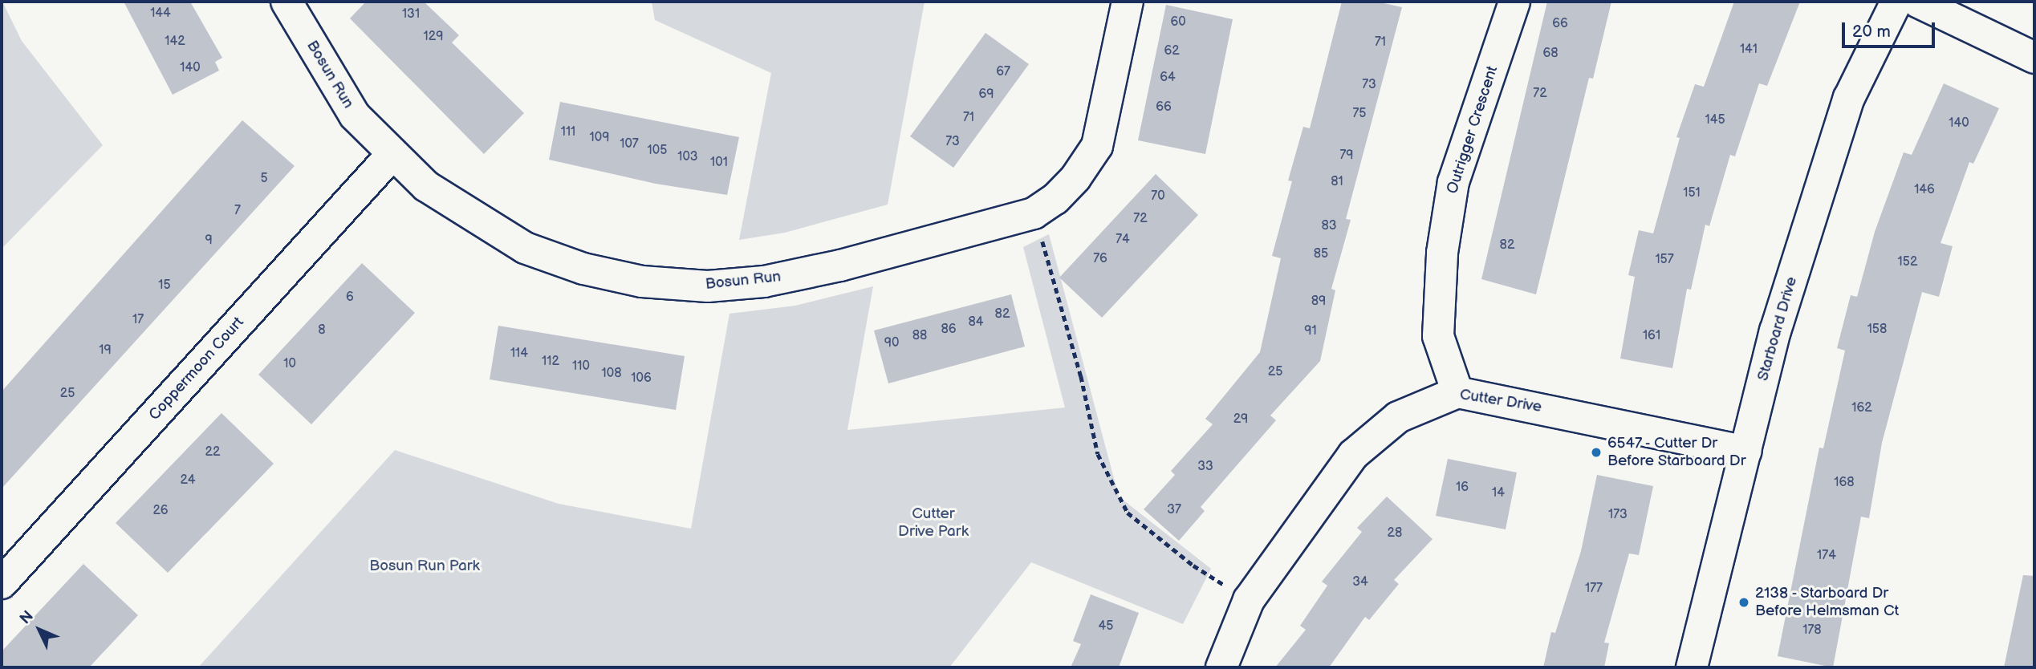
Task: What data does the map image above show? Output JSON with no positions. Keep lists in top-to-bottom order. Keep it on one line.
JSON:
{"streets":{"street":["Bosun Run","Outrigger Crescent","Starboard Drive","Coppermoon Court","Cutter Drive"]},"crossings":[["Bosun Run","Coppermoon Court"],["Outrigger Crescent","Cutter Drive"],["Starboard Drive","Cutter Drive"]],"parks":["Cutter Drive Park","Bosun Run Park"],"places":["6547 - Cutter Dr Before Starboard Dr","2138 - Starboard Dr Before Helmsman Ct"],"house_numbers":["144","131","60","66","129","142","71","141","62","68","140","67","64","73","72","69","66","75","71","145","140","111","109","73","107","105","79","103","101","5","81","146","151","70","7","72","83","74","9","82","85","76","157","152","15","6","89","82","17","84","86","158","8","91","88","161","90","19","114","112","10","110","25","108","106","25","162","29","22","33","24","168","16","14","37","26","173","28","174","34","177","45","178"],"scale_bar":"20 m","north":"top left"}
